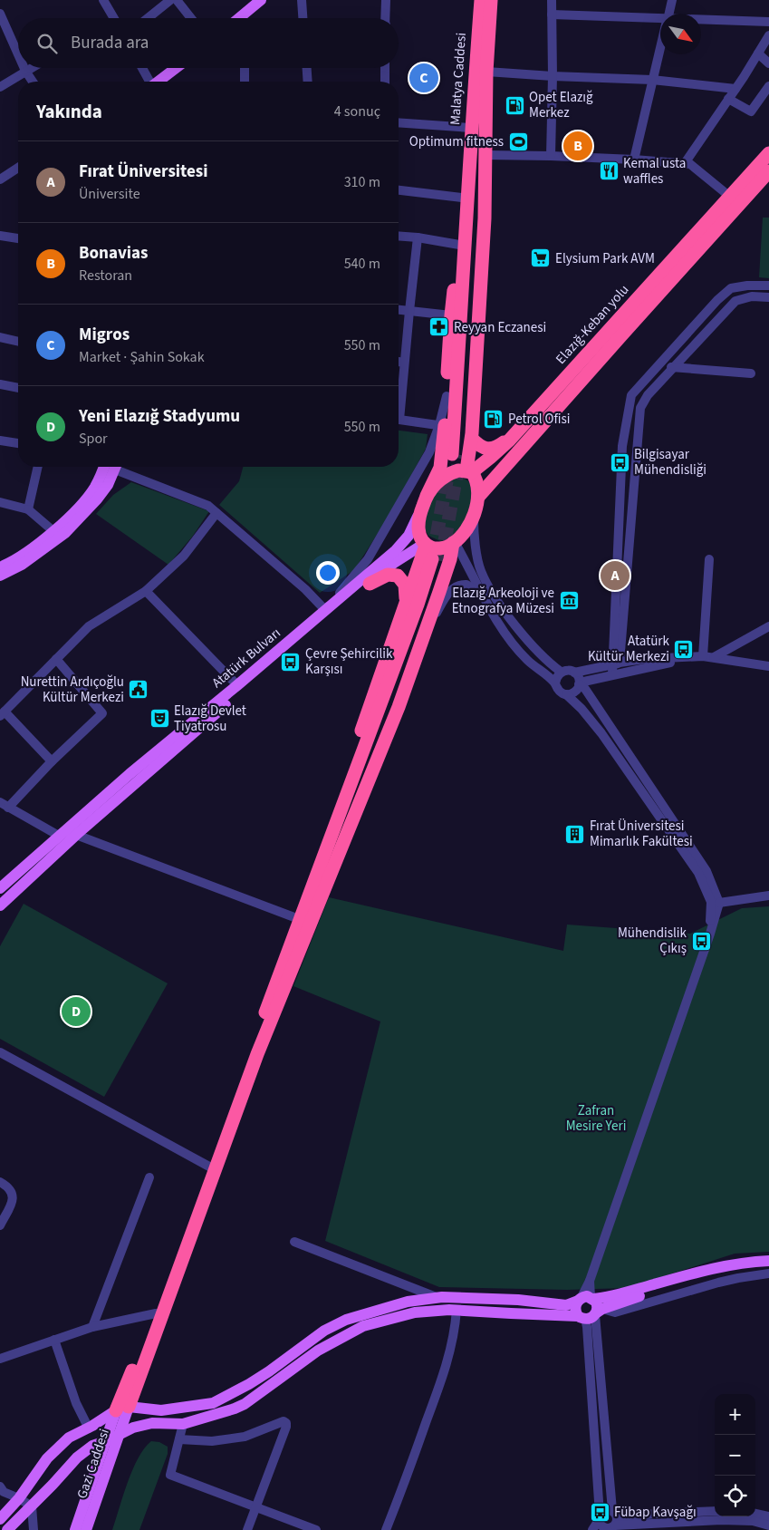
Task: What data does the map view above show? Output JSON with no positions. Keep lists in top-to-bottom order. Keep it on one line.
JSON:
{"streets":{"highway":["Malatya Caddesi","Elazığ-Keban yolu"],"main road":["Atatürk Bulvarı","Gazi Caddesi"]},"crossings":[["Elazığ-Keban yolu","Atatürk Bulvarı"]],"parks":["Zafran Mesire Yeri"],"places":{"fuel station":["Opet Elazığ Merkez","Petrol Ofisi"],"sports":["Optimum fitness"],"restaurant":["Kemal usta waffles"],"supermarket":["Elysium Park AVM"],"pharmacy":["Reyyan Eczanesi"],"bus stop":["Bilgisayar Mühendisliği","Atatürk Kültür Merkezi","Çevre Şehircilik Karşısı","Mühendislik Çıkış","Fübap Kavşağı"],"museum":["Elazığ Arkeoloji ve Etnografya Müzesi"],"public building":["Nurettin Ardıçoğlu Kültür Merkezi"],"theatre":["Elazığ Devlet Tiyatrosu"],"building":["Fırat Üniversitesi Mimarlık Fakültesi"]},"north":"bottom right","page":{"search":"Burada ara","pins":["C","B","A","D"],"heading":["Yakında","4 sonuç"],"list":[{"mark":"A","name":"Fırat Üniversitesi","note":"Üniversite","value":"310 m"},{"mark":"B","name":"Bonavias","note":"Restoran","value":"540 m"},{"mark":"C","name":"Migros","note":"Market · Şahin Sokak","value":"550 m"},{"mark":"D","name":"Yeni Elazığ Stadyumu","note":"Spor","value":"550 m"}],"map_buttons":["+","−"]}}
